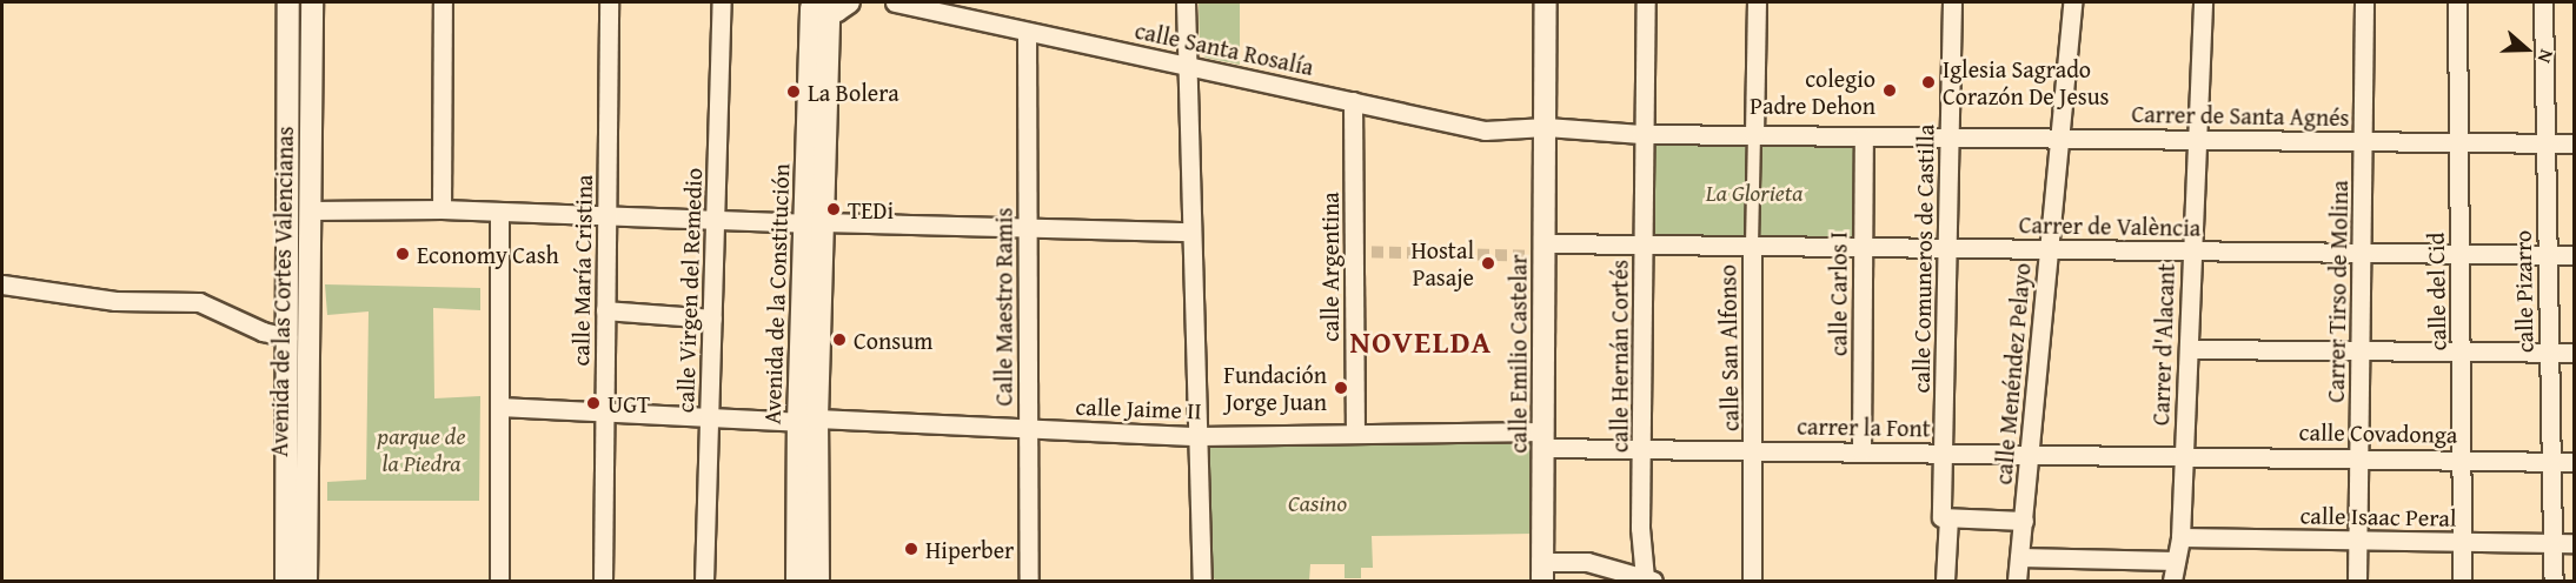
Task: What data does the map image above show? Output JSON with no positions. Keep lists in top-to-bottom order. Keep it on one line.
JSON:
{"streets":{"street":["calle Santa Rosalía","Carrer de Santa Agnés","Carrer de València","calle Comuneros de Castilla","calle Argentina","calle María Cristina","calle Virgen del Remedio","Avenida de las Cortes Valencianas","Carrer Tirso de Molina","calle del Cid","calle Pizarro","Avenida de la Constitución","calle Carlos I","Calle Maestro Ramis","Carrer d'Alacant","calle San Alfonso","calle Emilio Castelar","calle Hernán Cortés","calle Menéndez Pelayo","calle Jaime II","carrer la Font","calle Covadonga","calle Isaac Peral"]},"crossings":[["calle Santa Rosalía","calle Argentina"],["calle Santa Rosalía","Calle Maestro Ramis"],["calle Santa Rosalía","calle Emilio Castelar"],["calle Santa Rosalía","calle Hernán Cortés"],["Carrer de Santa Agnés","calle Comuneros de Castilla"],["Carrer de Santa Agnés","Carrer Tirso de Molina"],["Carrer de Santa Agnés","calle del Cid"],["Carrer de Santa Agnés","calle Pizarro"],["Carrer de Santa Agnés","calle Carlos I"],["Carrer de Santa Agnés","Carrer d'Alacant"],["Carrer de Santa Agnés","calle Menéndez Pelayo"],["Carrer de València","calle Comuneros de Castilla"],["Carrer de València","Carrer Tirso de Molina"],["Carrer de València","calle del Cid"],["Carrer de València","calle Pizarro"],["Carrer de València","calle Carlos I"],["Carrer de València","Carrer d'Alacant"],["Carrer de València","calle San Alfonso"],["Carrer de València","calle Emilio Castelar"],["Carrer de València","calle Hernán Cortés"],["Carrer de València","calle Menéndez Pelayo"],["calle Comuneros de Castilla","carrer la Font"],["calle Argentina","calle Jaime II"],["calle María Cristina","calle Jaime II"],["calle Virgen del Remedio","calle Jaime II"],["Carrer Tirso de Molina","calle Covadonga"],["Carrer Tirso de Molina","calle Isaac Peral"],["calle del Cid","calle Covadonga"],["calle del Cid","calle Isaac Peral"],["calle Pizarro","calle Covadonga"],["calle Pizarro","calle Isaac Peral"],["Avenida de la Constitución","calle Jaime II"],["calle Carlos I","carrer la Font"],["Calle Maestro Ramis","calle Jaime II"],["Carrer d'Alacant","carrer la Font"],["Carrer d'Alacant","calle Covadonga"],["Carrer d'Alacant","calle Isaac Peral"],["calle San Alfonso","carrer la Font"],["calle Emilio Castelar","calle Jaime II"],["calle Emilio Castelar","carrer la Font"],["calle Hernán Cortés","carrer la Font"],["calle Menéndez Pelayo","carrer la Font"],["calle Jaime II","carrer la Font"],["carrer la Font","calle Covadonga"]],"districts":["NOVELDA"],"parks":["La Glorieta","parque de la Piedra","Casino"],"places":["Iglesia Sagrado Corazón De Jesus","colegio Padre Dehon","La Bolera","TEDi","Economy Cash","Hostal Pasaje","Consum","Fundación Jorge Juan","UGT","Hiperber"],"north":"right"}
